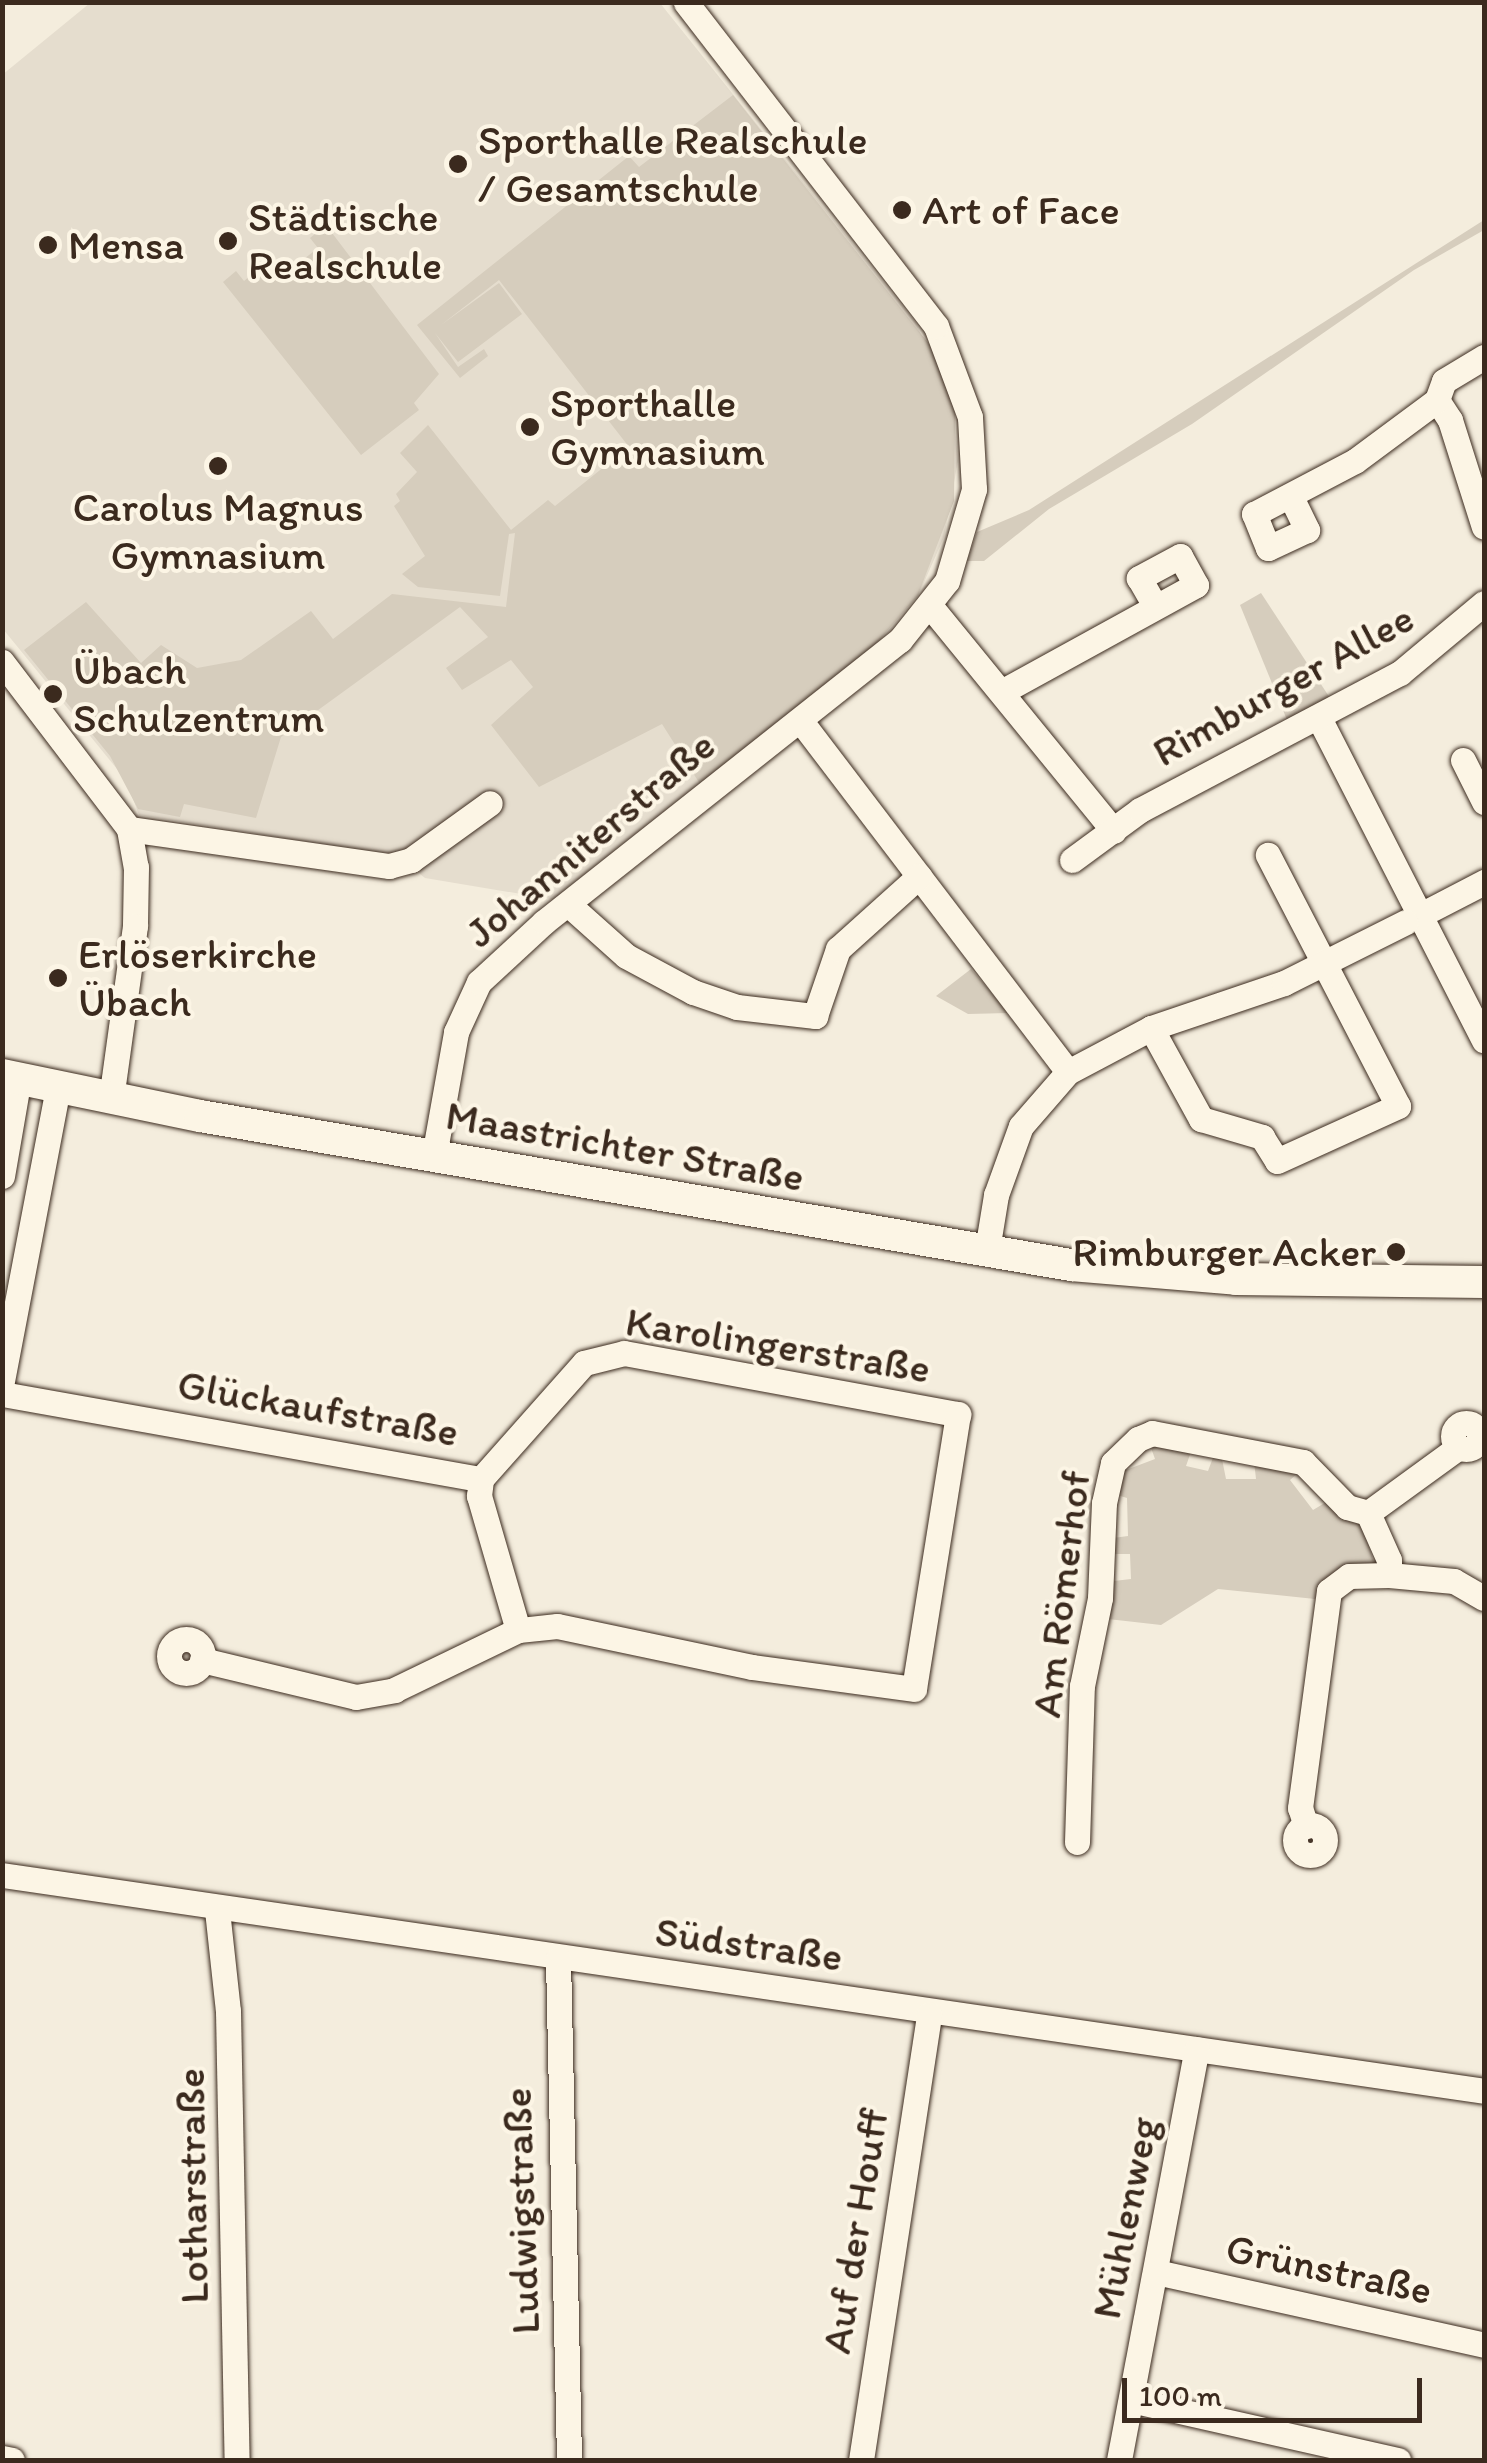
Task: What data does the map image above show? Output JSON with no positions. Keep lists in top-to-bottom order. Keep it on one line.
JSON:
{"streets":{"street":["Rimburger Allee","Johanniterstraße","Maastrichter Straße","Karolingerstraße","Glückaufstraße","Am Römerhof","Südstraße","Lotharstraße","Ludwigstraße","Mühlenweg","Auf der Houff","Grünstraße"]},"crossings":[["Johanniterstraße","Maastrichter Straße"],["Karolingerstraße","Glückaufstraße"],["Südstraße","Lotharstraße"],["Südstraße","Ludwigstraße"],["Südstraße","Mühlenweg"],["Südstraße","Auf der Houff"],["Mühlenweg","Grünstraße"]],"places":["Sporthalle Realschule / Gesamtschule","Art of Face","Städtische Realschule","Mensa","Sporthalle Gymnasium","Carolus Magnus Gymnasium","Übach Schulzentrum","Erlöserkirche Übach","Rimburger Acker"],"scale_bar":"100 m"}
